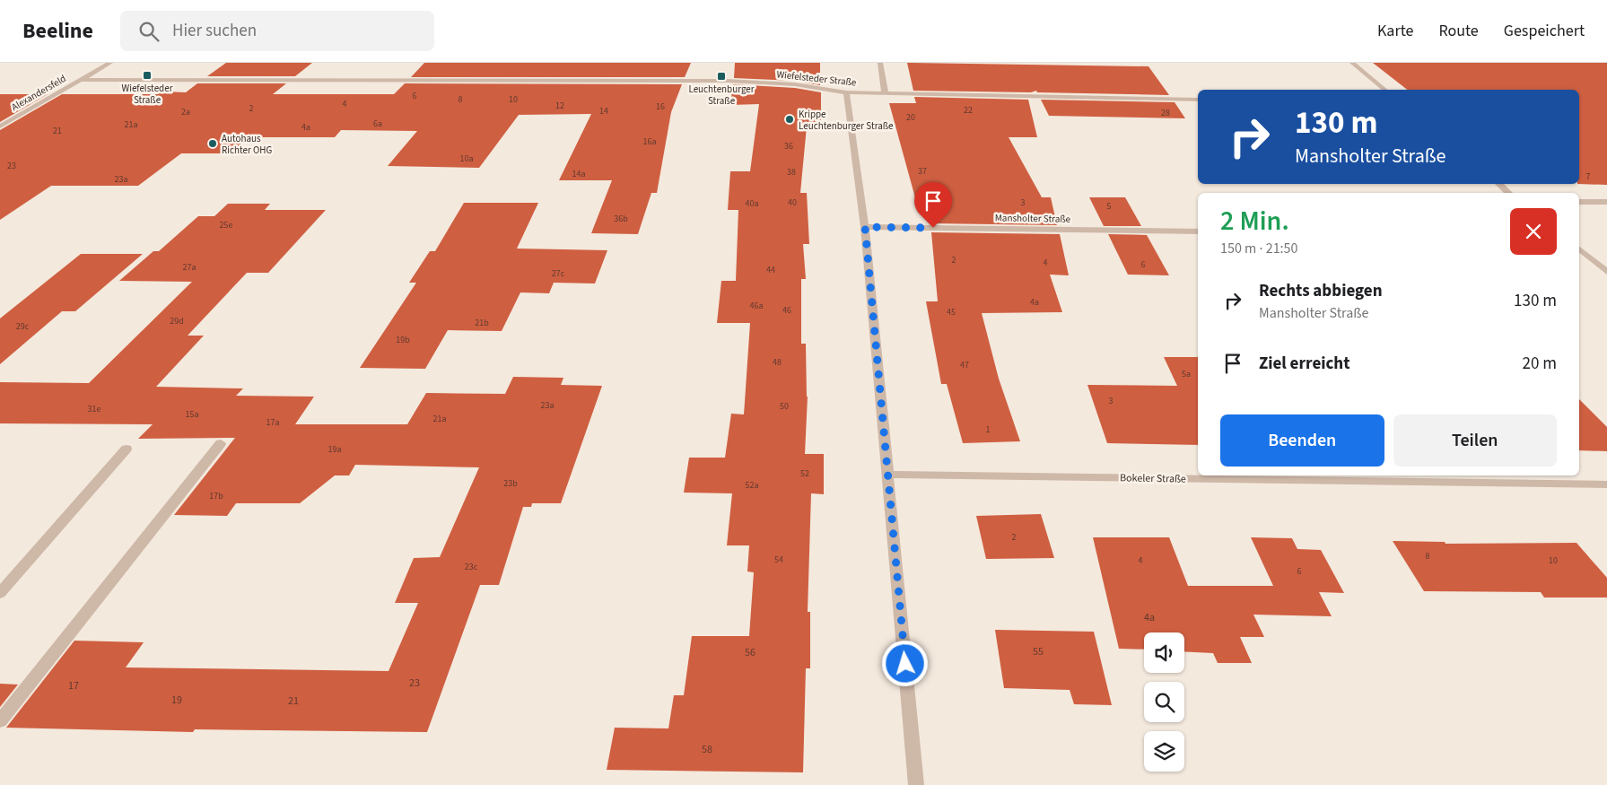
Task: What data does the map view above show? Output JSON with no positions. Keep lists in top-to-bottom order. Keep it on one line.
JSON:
{"streets":{"street":["Wiefelsteder Straße","Alexandersfeld","Mansholter Straße","Bokeler Straße"]},"crossings":[["Wiefelsteder Straße","Alexandersfeld"]],"places":{"transit":["Wiefelsteder Straße","Leuchtenburger Straße"],"other":["Krippe Leuchtenburger Straße","Autohaus Richter OHG"]},"house_numbers":["6","8","10","4","12","16","2","22","14","2a","28","20","6a","21a","4a","21","16a","36","10a","23","37","38","14a","7","23a","40","3","40a","5","36b","25e","2","4","6","27a","44","27c","4a","46a","46","45","29d","21b","29c","19b","48","47","5a","3","23a","50","31e","15a","21a","17a","1","19a","52","23b","52a","17b","2","8","54","4","10","23c","6","4a","55","56","23","17","19","21","58"],"page":{"header":"Beeline","search":"Hier suchen","nav":["Karte","Route","Gespeichert"],"turn":["130 m","Mansholter Straße"],"heading":["2 Min.","150 m · 21:50"],"list":[{"name":"Rechts abbiegen","note":"Mansholter Straße","value":"130 m"},{"name":"Ziel erreicht","value":"20 m"}],"buttons":["Beenden","Teilen"]}}
